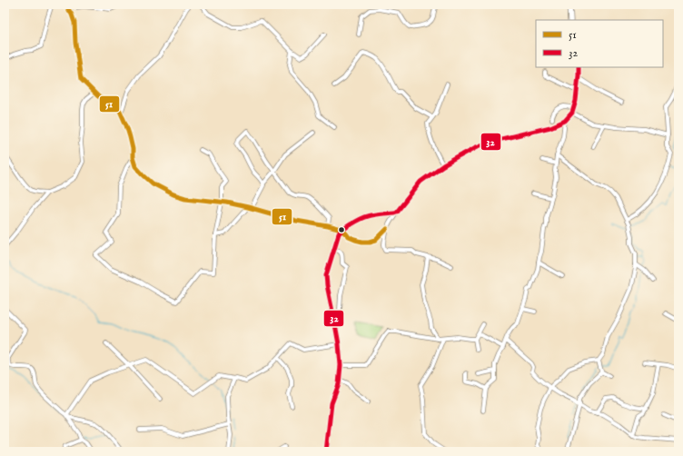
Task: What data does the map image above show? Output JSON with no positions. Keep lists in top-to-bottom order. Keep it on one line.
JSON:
{"lines":["transit line 51","transit line 32"],"legend":["51","32"]}
